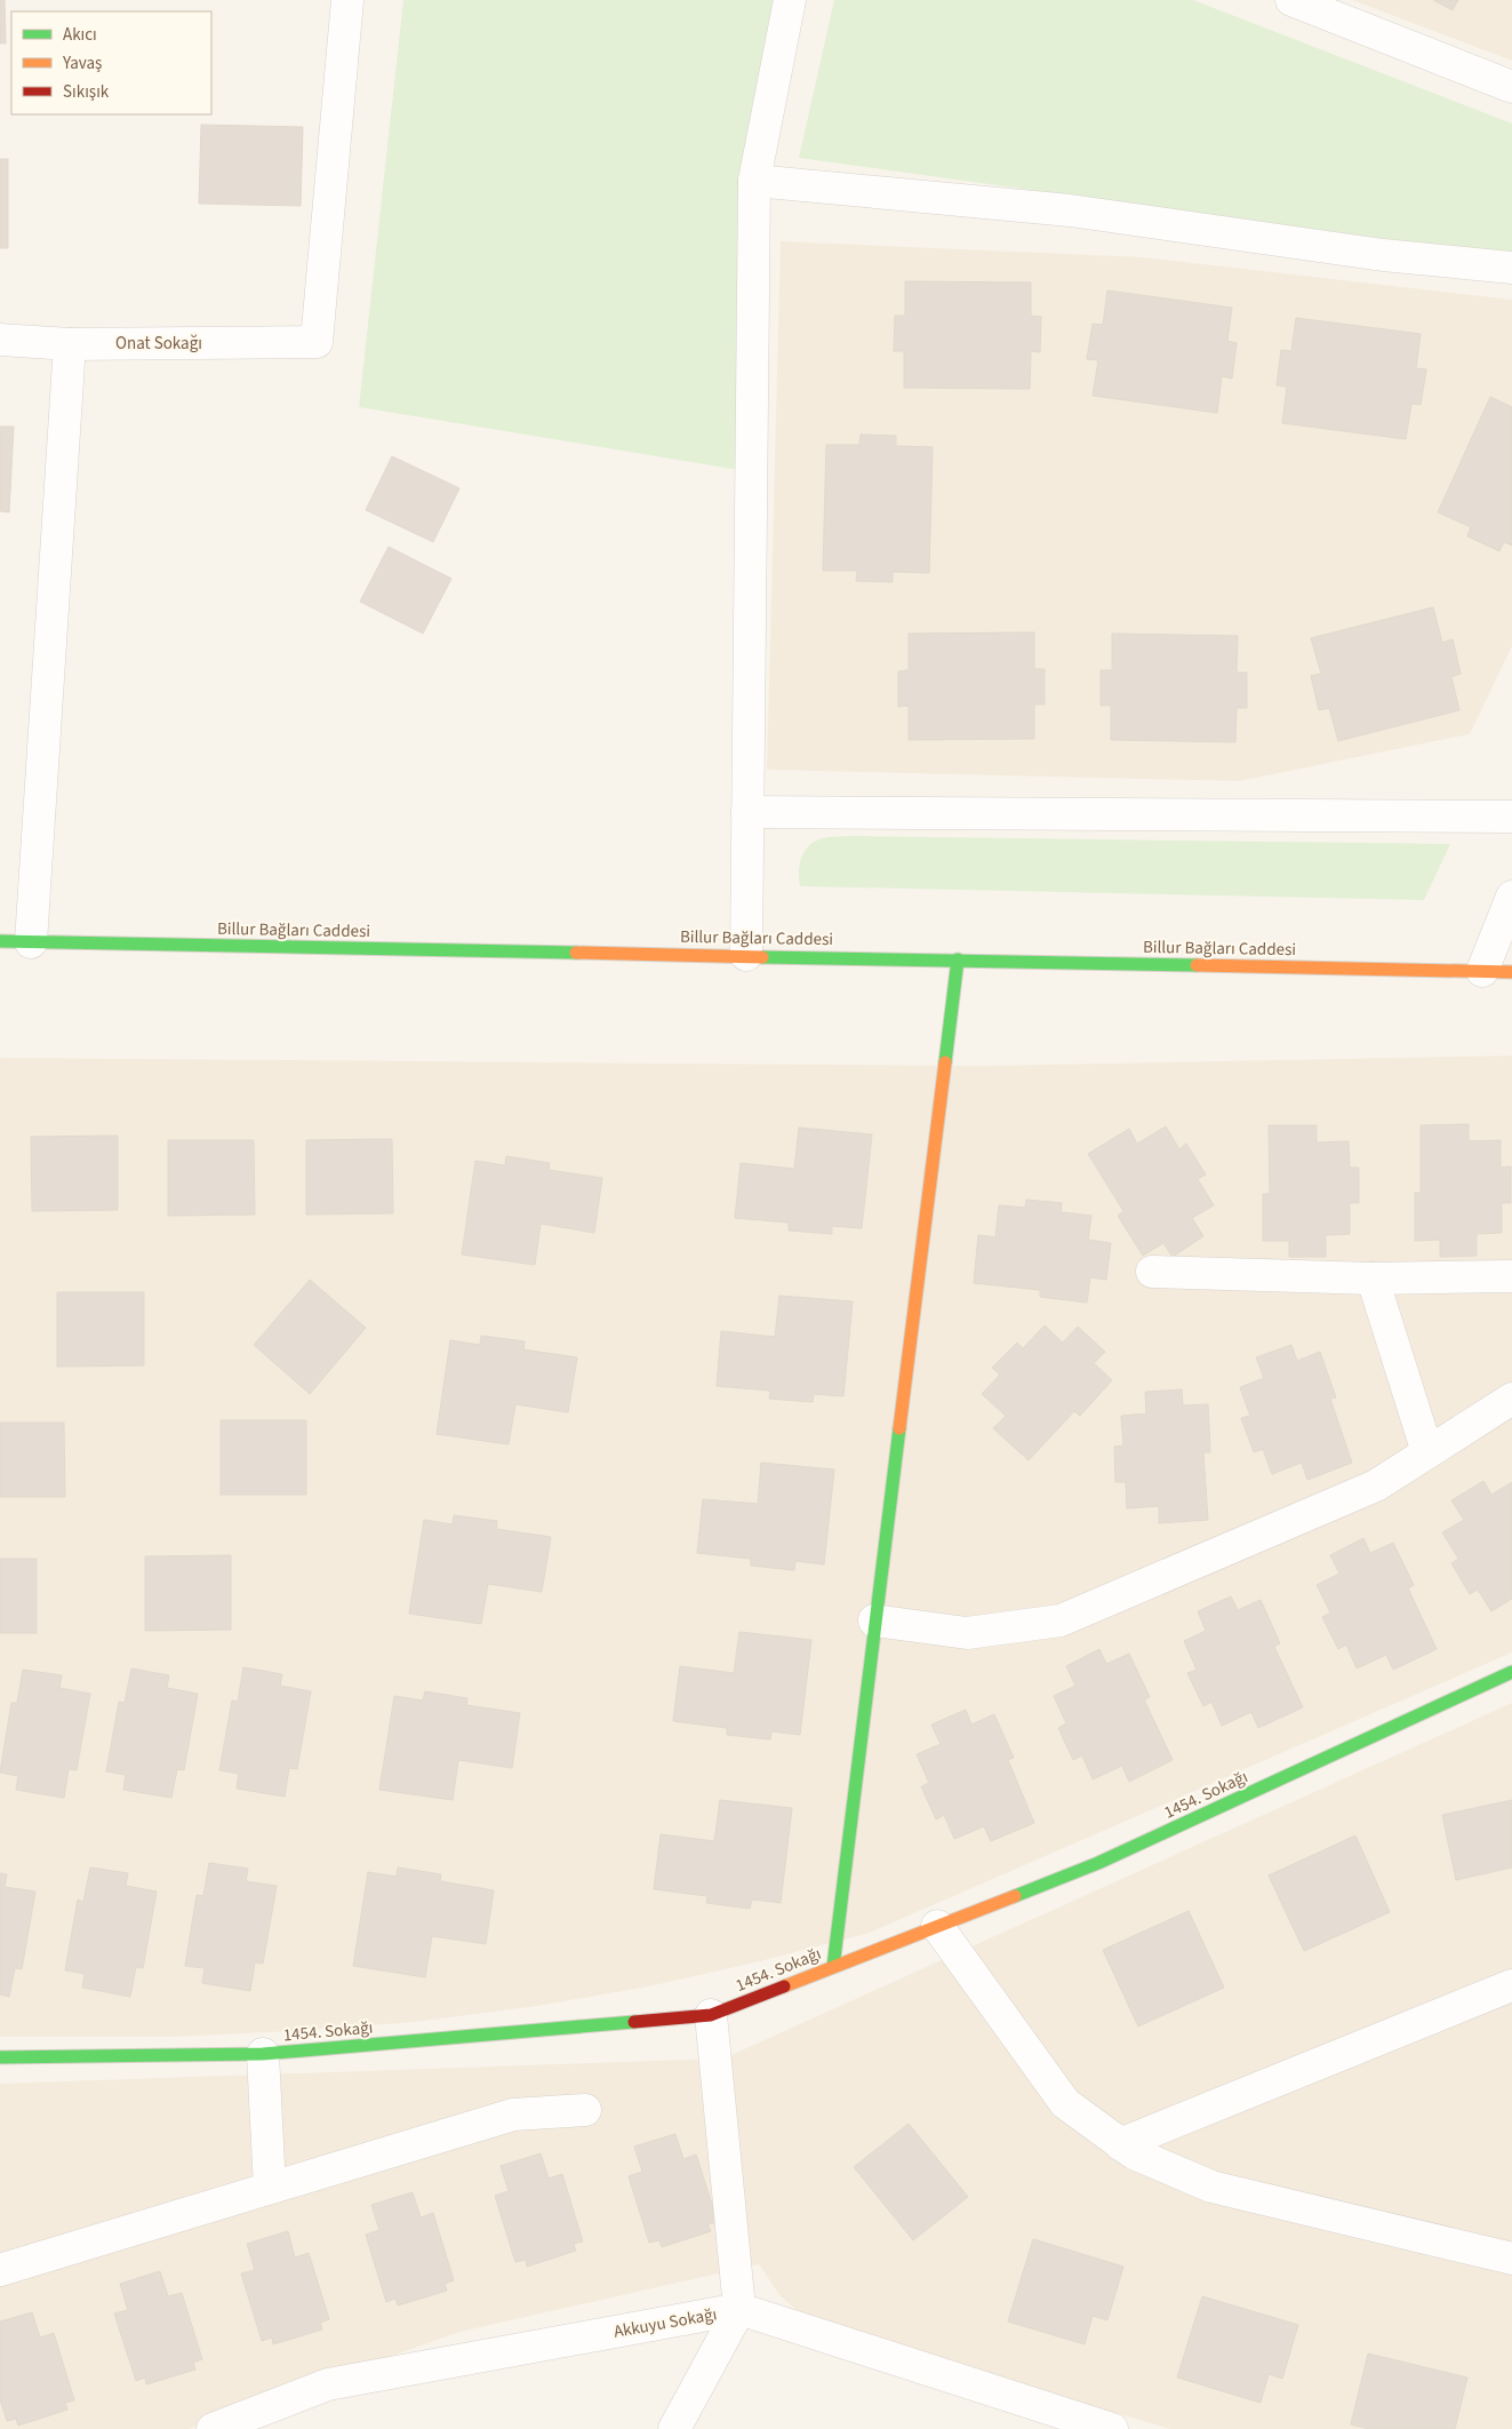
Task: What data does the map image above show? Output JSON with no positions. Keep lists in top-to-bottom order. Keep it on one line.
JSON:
{"streets":{"street":["Onat Sokağı","Billur Bağları Caddesi","1454. Sokağı","Akkuyu Sokağı"]},"legend":["Akıcı","Yavaş","Sıkışık"]}
